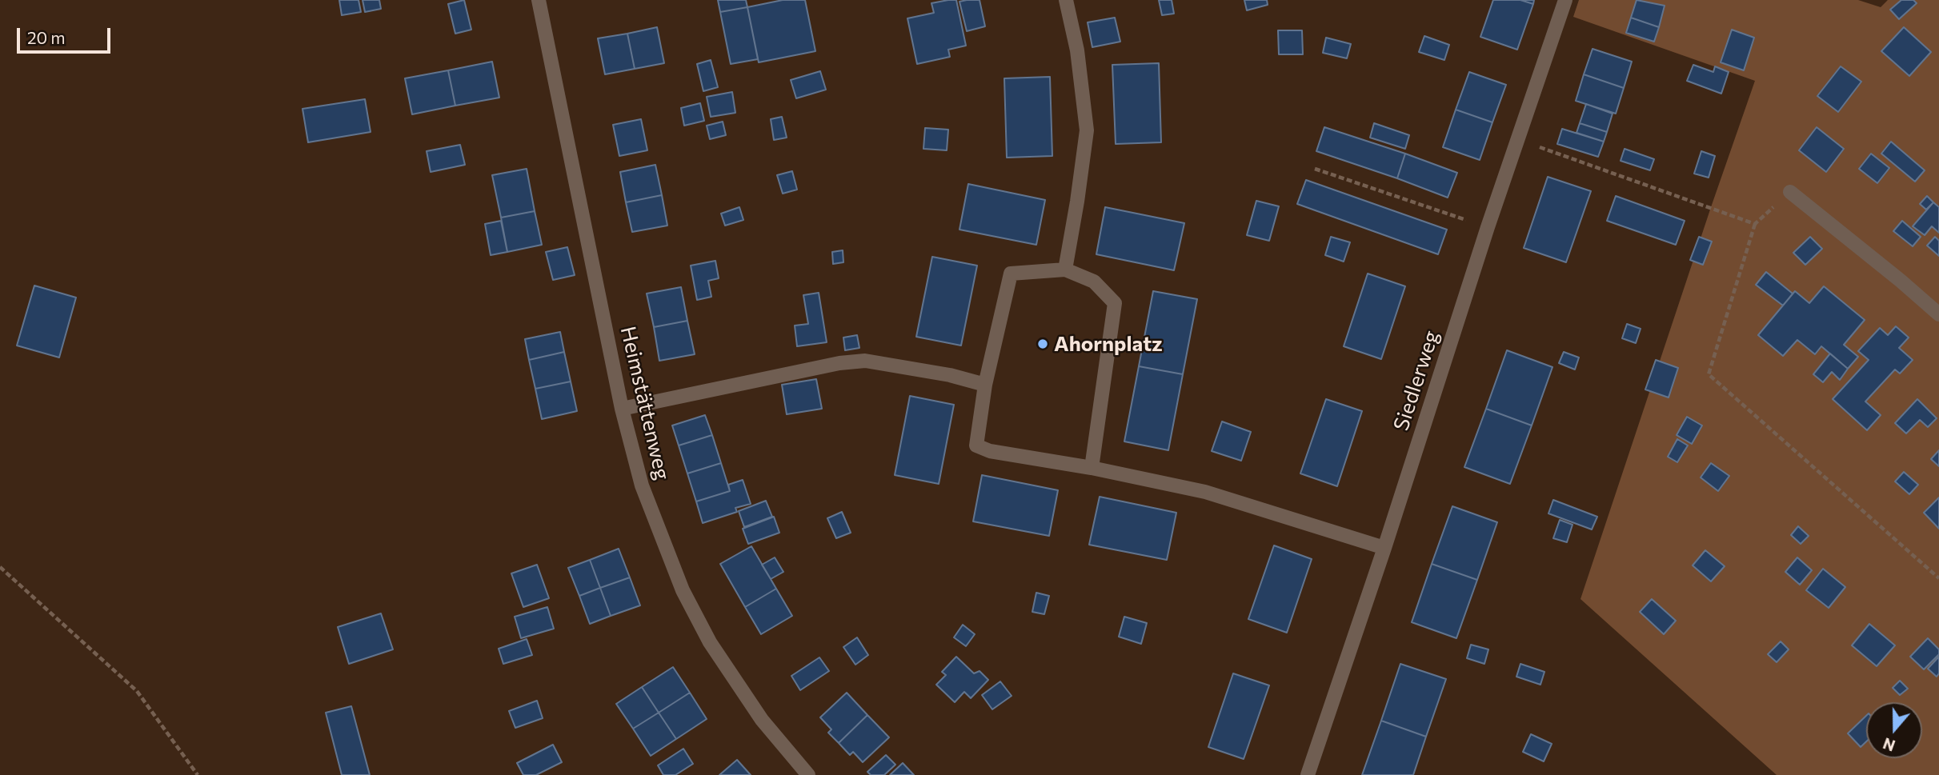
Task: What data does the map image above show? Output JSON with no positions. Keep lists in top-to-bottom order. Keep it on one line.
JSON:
{"streets":{"street":["Siedlerweg","Heimstättenweg"]},"places":["Ahornplatz"],"scale_bar":"20 m","north":"bottom"}
